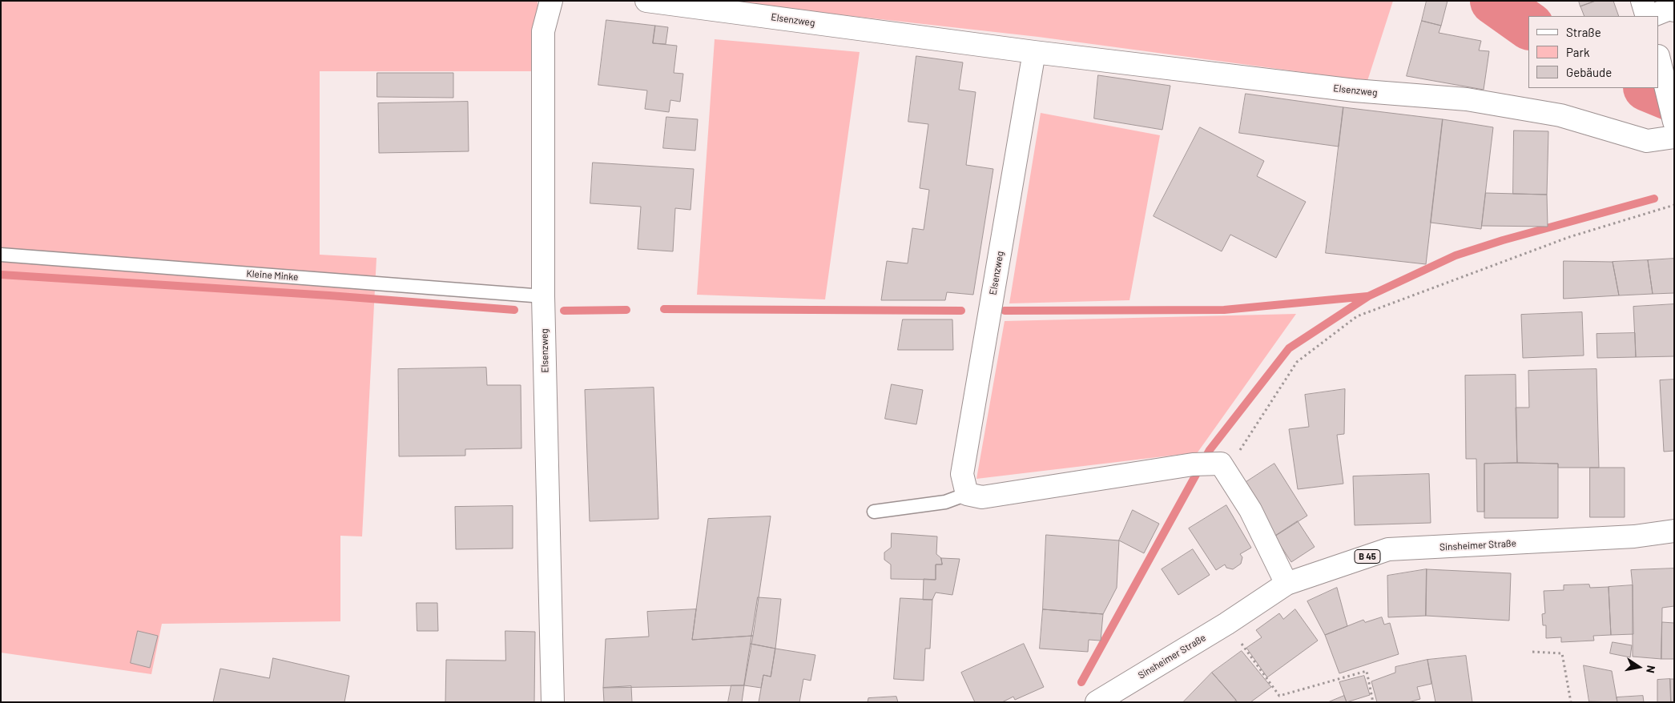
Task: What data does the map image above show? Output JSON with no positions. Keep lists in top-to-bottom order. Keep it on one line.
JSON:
{"streets":{"street":["Elsenzweg","Sinsheimer Straße","B 45"],"lane":["Kleine Minke"]},"crossings":[["Elsenzweg","Kleine Minke"]],"legend":["Straße","Park","Gebäude"],"north":"right"}
